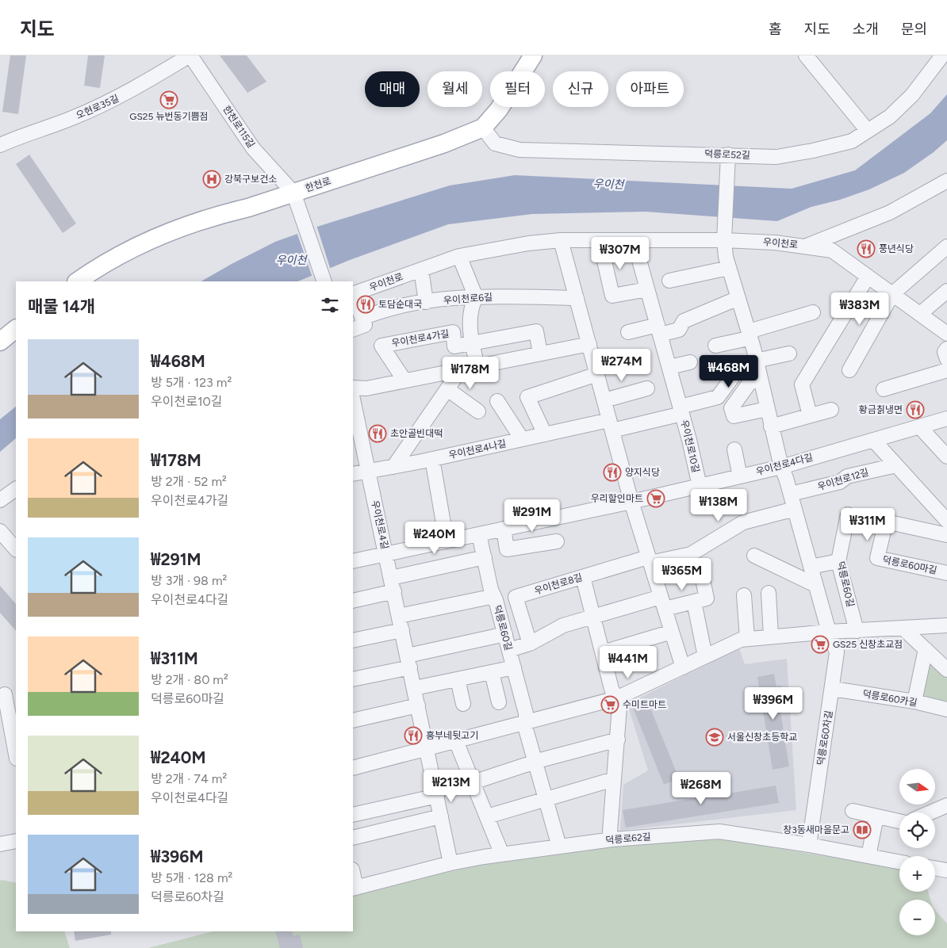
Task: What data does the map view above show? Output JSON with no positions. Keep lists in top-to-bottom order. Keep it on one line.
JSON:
{"streets":{"main road":["한천로"],"street":["오현로35길","한천로115길","덕릉로52길","우이천로","우이천로6길","우이천로4가길","우이천로10길","우이천로4나길","우이천로4다길","우이천로12길","우이천로4길","덕릉로60마길","우이천로8길","덕릉로60길","덕릉로60카길","덕릉로60차길","덕릉로62길"]},"crossings":[["오현로35길","한천로115길"],["한천로115길","한천로"],["덕릉로52길","한천로"],["우이천로","우이천로10길"],["우이천로10길","우이천로4다길"],["우이천로4나길","우이천로4길"],["우이천로4다길","우이천로4길"],["우이천로4다길","덕릉로60길"],["덕릉로60길","덕릉로62길"],["덕릉로60카길","덕릉로60차길"],["덕릉로60차길","덕릉로62길"]],"water":["우이천"],"places":{"supermarket":["GS25 뉴번동기쁨점","우리할인마트","GS25 신창초교점","수미트마트"],"hospital":["강북구보건소"],"restaurant":["풍년식당","토담순대국","황금칡냉면","초안골빈대떡","양지식당","흥부네뒷고기"],"school or university":["서울신창초등학교"],"library":["창3동새마을문고"]},"north":"right","page":{"header":"지도","nav":["홈","지도","소개","문의"],"chip":["매매","월세","필터","신규","아파트"],"price":["₩307M","₩383M","₩274M","₩468M","₩178M","₩138M","₩291M","₩311M","₩240M","₩365M","₩441M","₩396M","₩213M","₩268M"],"heading":"매물 14개","list":[{"name":"₩468M","note":"방 5개 · 123 m² · 우이천로10길"},{"name":"₩178M","note":"방 2개 · 52 m² · 우이천로4가길"},{"name":"₩291M","note":"방 3개 · 98 m² · 우이천로4다길"},{"name":"₩311M","note":"방 2개 · 80 m² · 덕릉로60마길"},{"name":"₩240M","note":"방 2개 · 74 m² · 우이천로4다길"},{"name":"₩396M","note":"방 5개 · 128 m² · 덕릉로60차길"}],"map_buttons":["+","−"]}}
